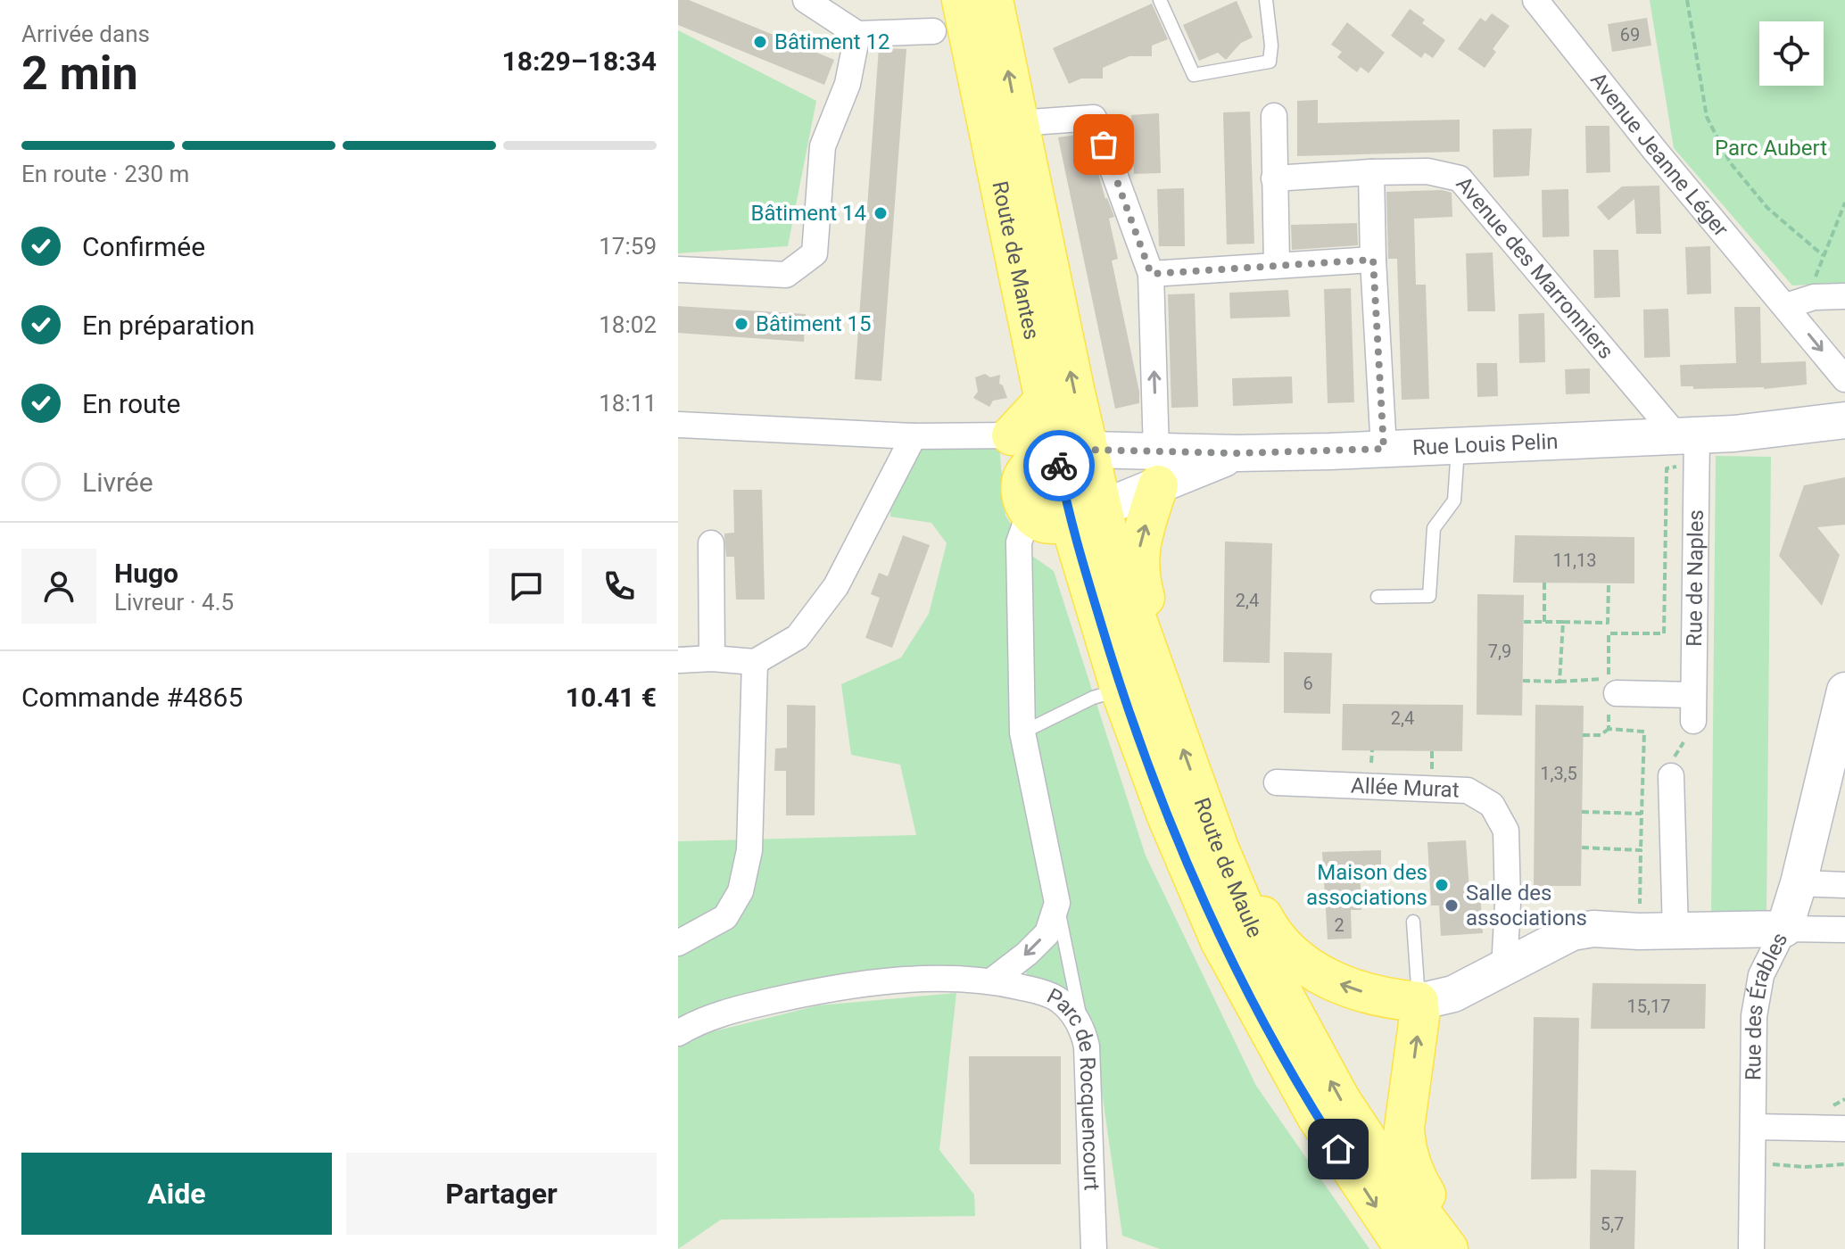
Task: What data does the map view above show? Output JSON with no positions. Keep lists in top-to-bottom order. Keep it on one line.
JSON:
{"streets":{"main road":["Route de Mantes","Route de Maule"],"street":["Avenue Jeanne Léger","Avenue des Marronniers","Rue Louis Pelin","Rue de Naples","Allée Murat","Rue des Érables","Parc de Rocquencourt"]},"crossings":[["Route de Mantes","Rue Louis Pelin"],["Route de Mantes","Route de Maule"],["Avenue des Marronniers","Rue Louis Pelin"],["Avenue des Marronniers","Rue de Naples"],["Rue Louis Pelin","Rue de Naples"],["Rue Louis Pelin","Route de Maule"]],"parks":["Parc Aubert"],"places":["Bâtiment 12","Bâtiment 14","Bâtiment 15","Maison des associations","Salle des associations"],"house_numbers":["69","11,13","2,4","7,9","6","2,4","1,3,5","2","15,17","5,7"],"page":{"heading":["2 min","Arrivée dans","18:29–18:34"],"panel":["Hugo","Livreur · 4.5","Commande #4865","10.41 €"],"bar":"En route · 230 m","list":[["Confirmée","17:59"],["En préparation","18:02"],["En route","18:11"],"Livrée"],"buttons":["Aide","Partager"]}}
